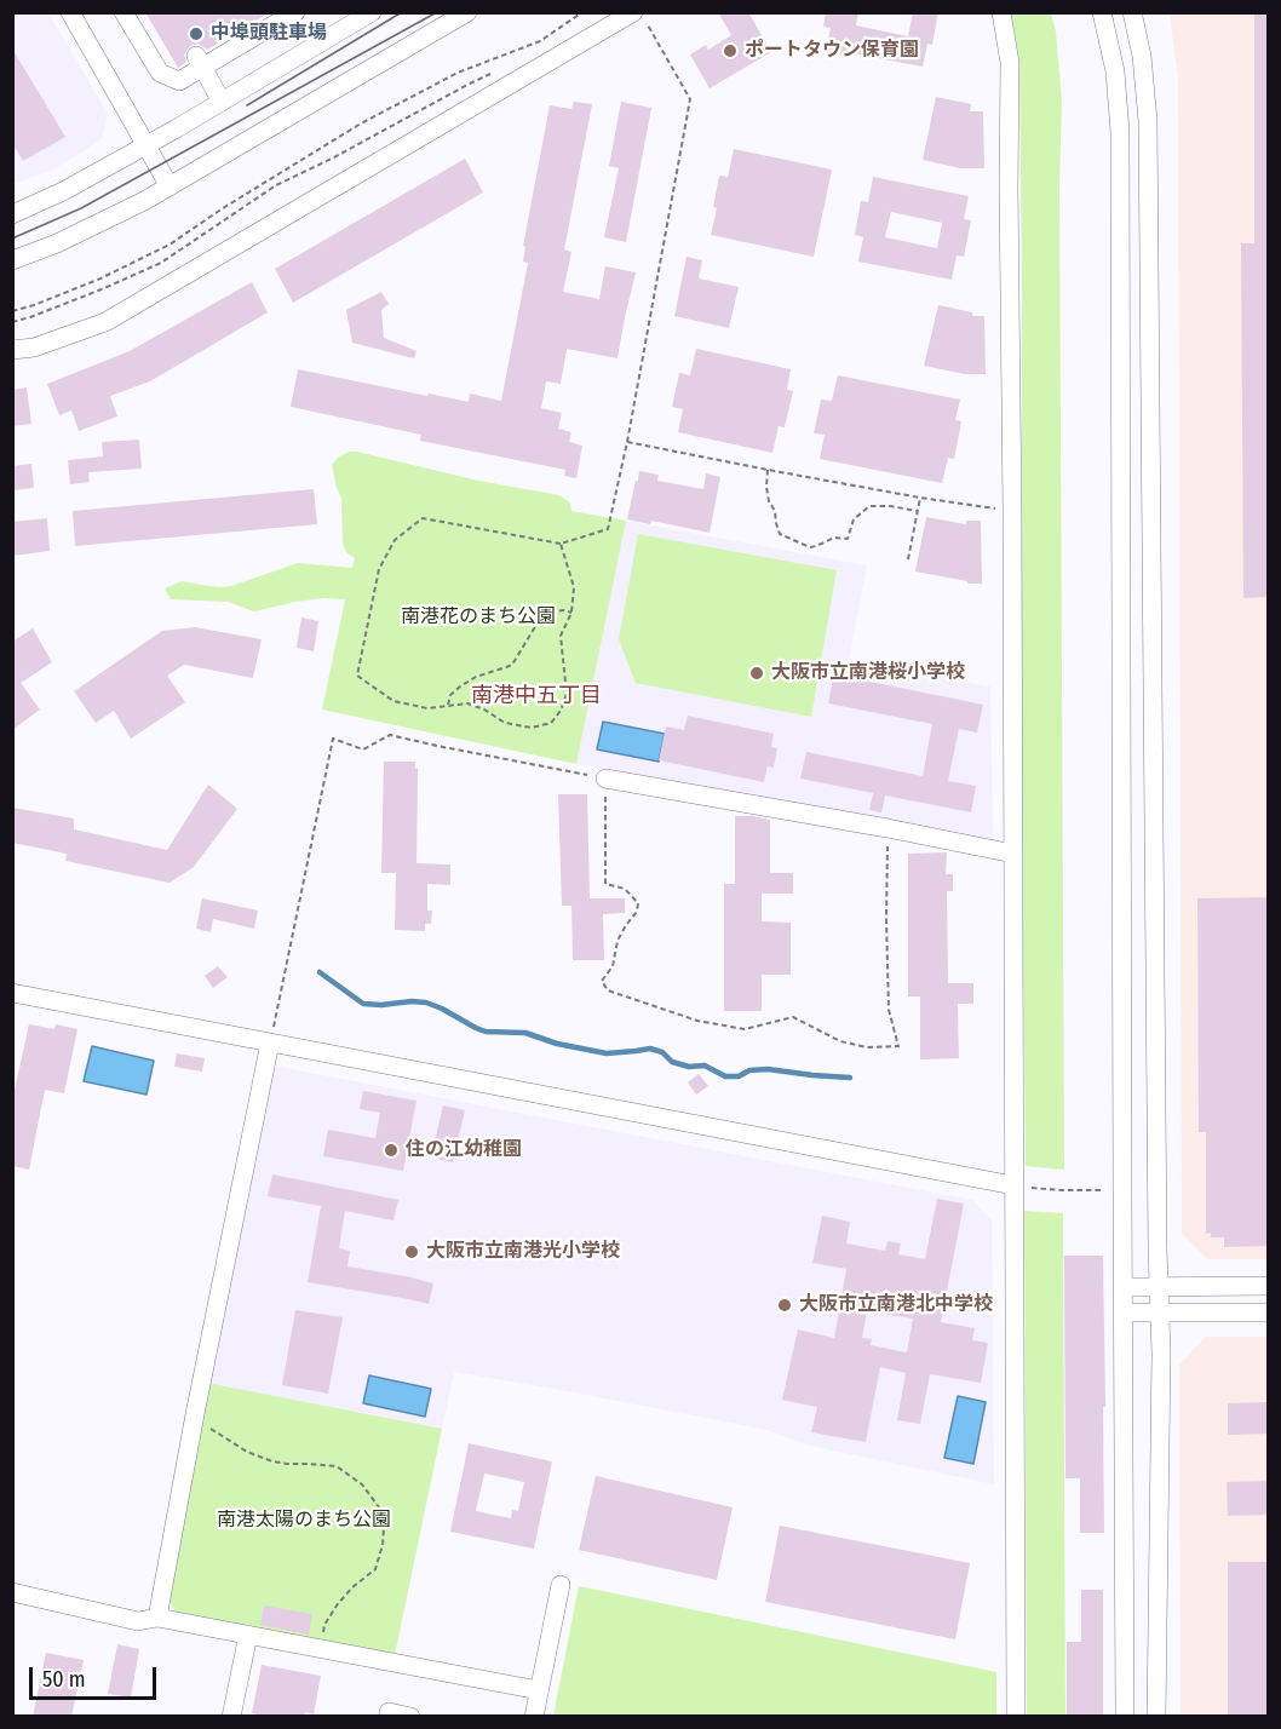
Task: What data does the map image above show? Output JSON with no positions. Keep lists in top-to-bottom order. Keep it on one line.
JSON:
{"districts":["南港中五丁目"],"parks":["南港花のまち公園","南港太陽のまち公園"],"places":["中埠頭駐車場","ポートタウン保育園","大阪市立南港桜小学校","住の江幼稚園","大阪市立南港光小学校","大阪市立南港北中学校"],"scale_bar":"50 m"}
